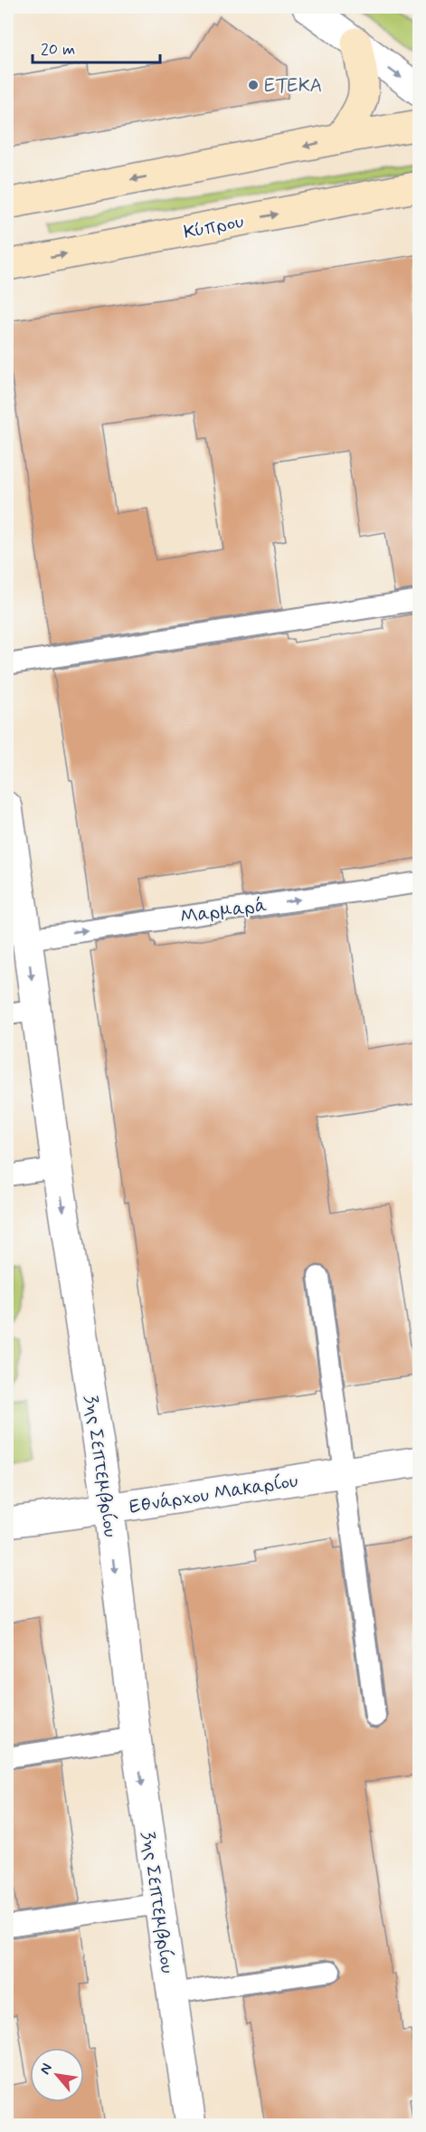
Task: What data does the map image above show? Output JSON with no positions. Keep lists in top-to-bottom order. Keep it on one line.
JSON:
{"streets":{"main road":["Κύπρου"],"street":["3ης Σεπτεμβρίου","Εθνάρχου Μακαρίου"],"lane":["Μαρμαρά"]},"crossings":[["Μαρμαρά","3ης Σεπτεμβρίου"],["3ης Σεπτεμβρίου","Εθνάρχου Μακαρίου"]],"one_way":["Μαρμαρά","3ης Σεπτεμβρίου"],"places":["ΕΤΕΚΑ"],"scale_bar":"20 m","north":"top left"}
